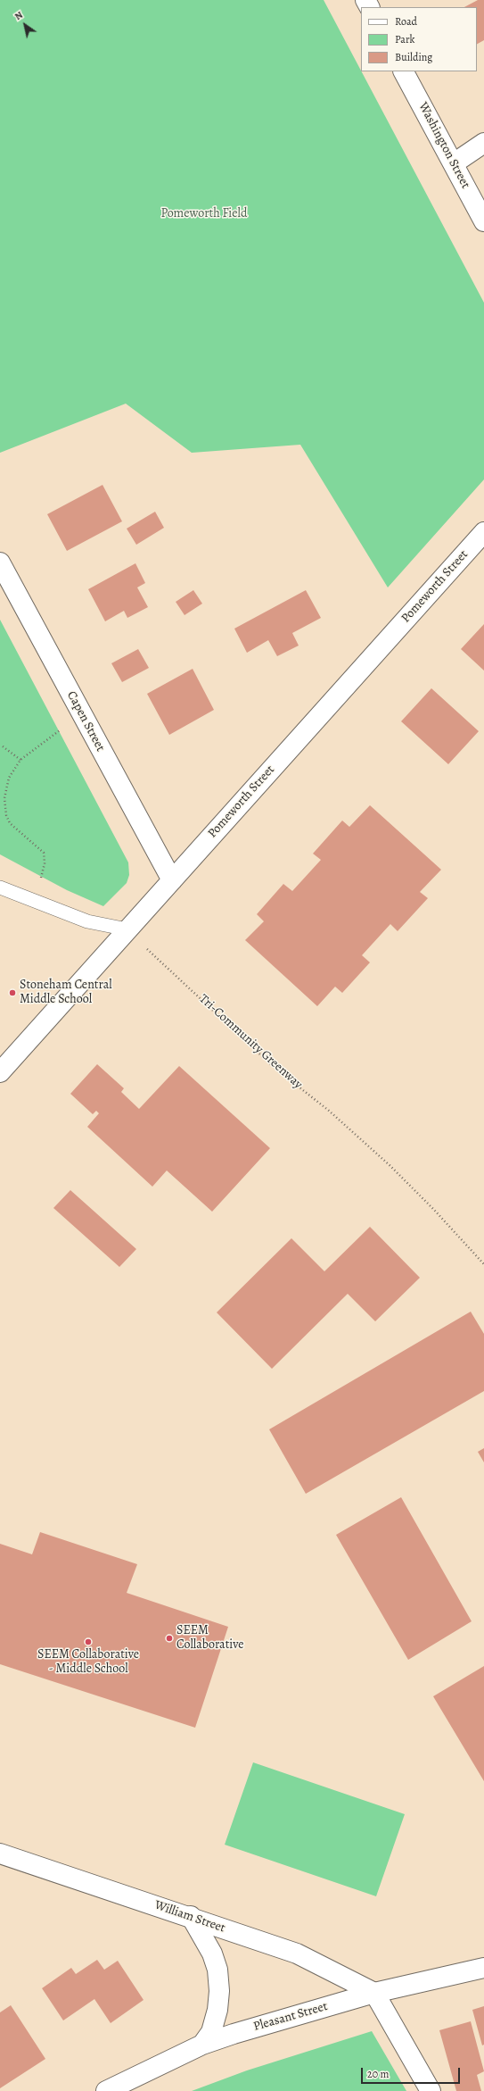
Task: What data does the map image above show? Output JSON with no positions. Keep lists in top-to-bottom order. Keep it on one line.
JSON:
{"streets":{"street":["Washington Street","Pomeworth Street","Capen Street","William Street","Pleasant Street"],"path":["Tri-Community Greenway"]},"crossings":[["Pomeworth Street","Capen Street"],["Pomeworth Street","Tri-Community Greenway"],["William Street","Pleasant Street"]],"parks":["Pomeworth Field"],"places":["Stoneham Central Middle School","SEEM Collaborative","SEEM Collaborative - Middle School"],"legend":["Road","Park","Building"],"scale_bar":"20 m","north":"top left"}
